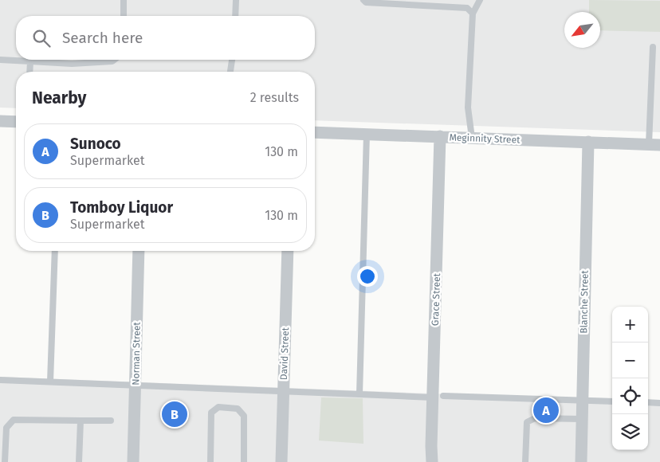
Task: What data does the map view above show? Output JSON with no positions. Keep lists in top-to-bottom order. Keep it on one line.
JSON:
{"streets":{"street":["Meginnity Street","Grace Street","Blanche Street","Norman Street","David Street"]},"crossings":[["Meginnity Street","Grace Street"],["Meginnity Street","Blanche Street"]],"north":"bottom left","page":{"search":"Search here","heading":["Nearby","2 results"],"list":[{"mark":"A","name":"Sunoco","note":"Supermarket","value":"130 m"},{"mark":"B","name":"Tomboy Liquor","note":"Supermarket","value":"130 m"}],"map_buttons":["+","−"],"pins":["A","B"]}}
